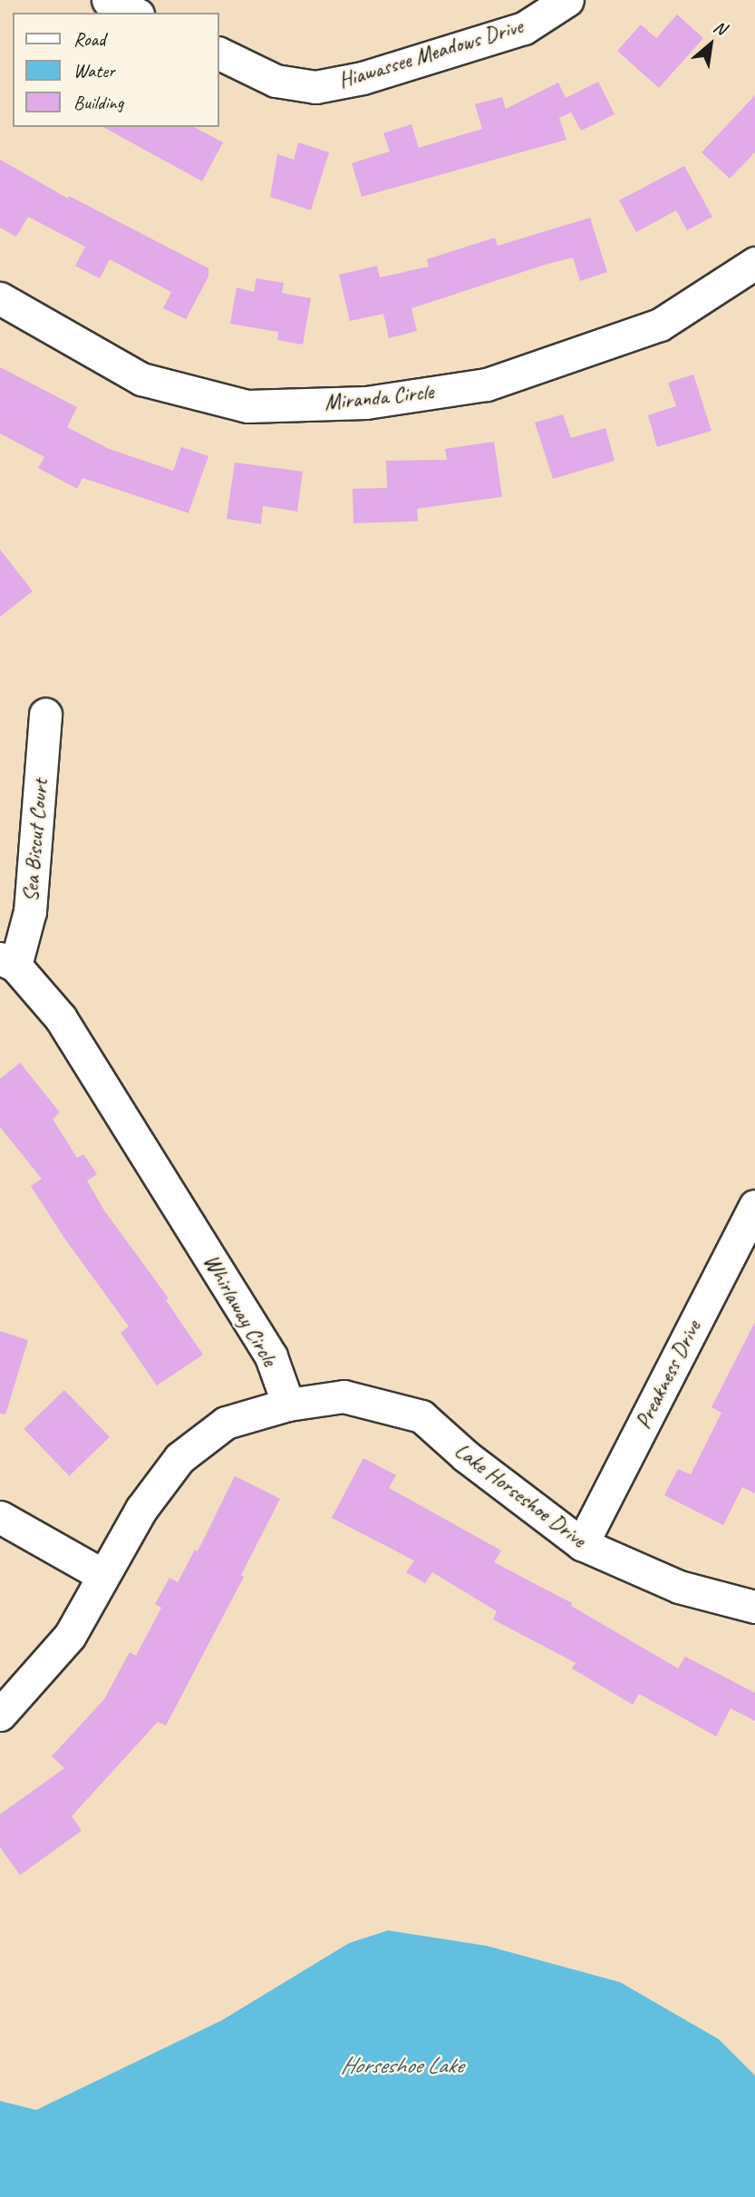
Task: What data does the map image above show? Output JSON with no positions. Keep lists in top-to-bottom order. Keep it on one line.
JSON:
{"streets":{"street":["Hiawassee Meadows Drive","Miranda Circle","Sea Biscut Court","Whirlaway Circle","Preakness Drive","Lake Horseshoe Drive"]},"crossings":[["Sea Biscut Court","Whirlaway Circle"],["Whirlaway Circle","Lake Horseshoe Drive"],["Preakness Drive","Lake Horseshoe Drive"]],"water":["Horseshoe Lake"],"legend":["Road","Water","Building"],"north":"top right"}
